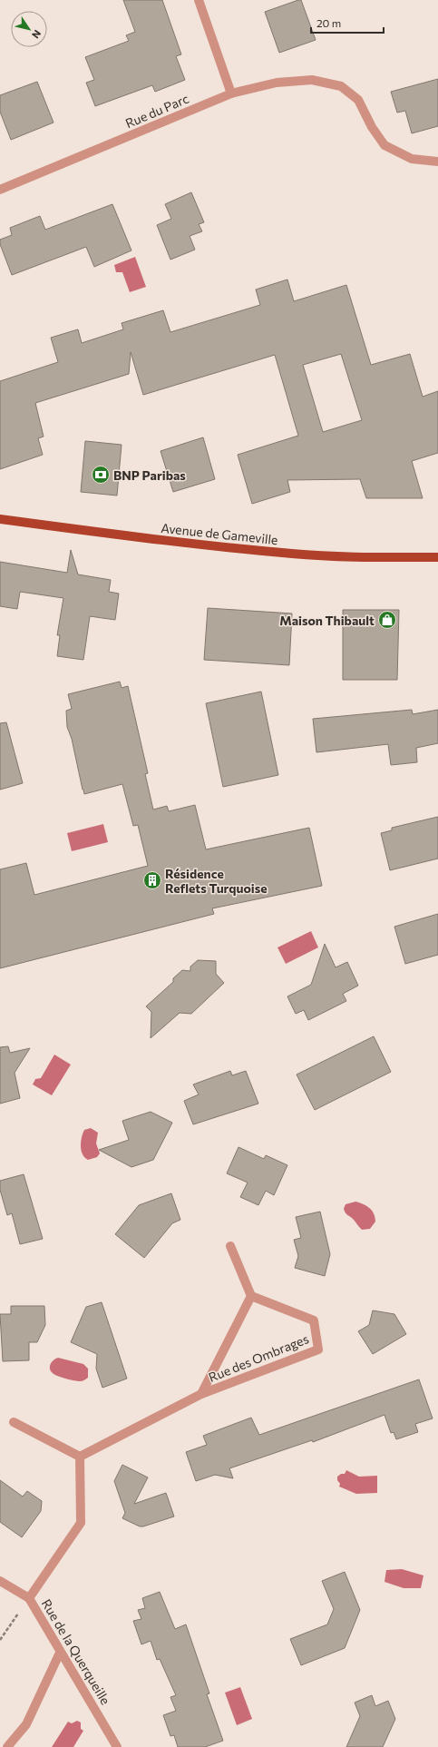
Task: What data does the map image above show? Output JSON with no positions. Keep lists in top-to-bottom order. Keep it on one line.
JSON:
{"streets":{"main road":["Avenue de Gameville"],"street":["Rue du Parc","Rue des Ombrages","Rue de la Querqueille"]},"places":{"bank":["BNP Paribas"],"shop":["Maison Thibault"],"building":["Résidence Reflets Turquoise"]},"scale_bar":"20 m","north":"bottom right"}
